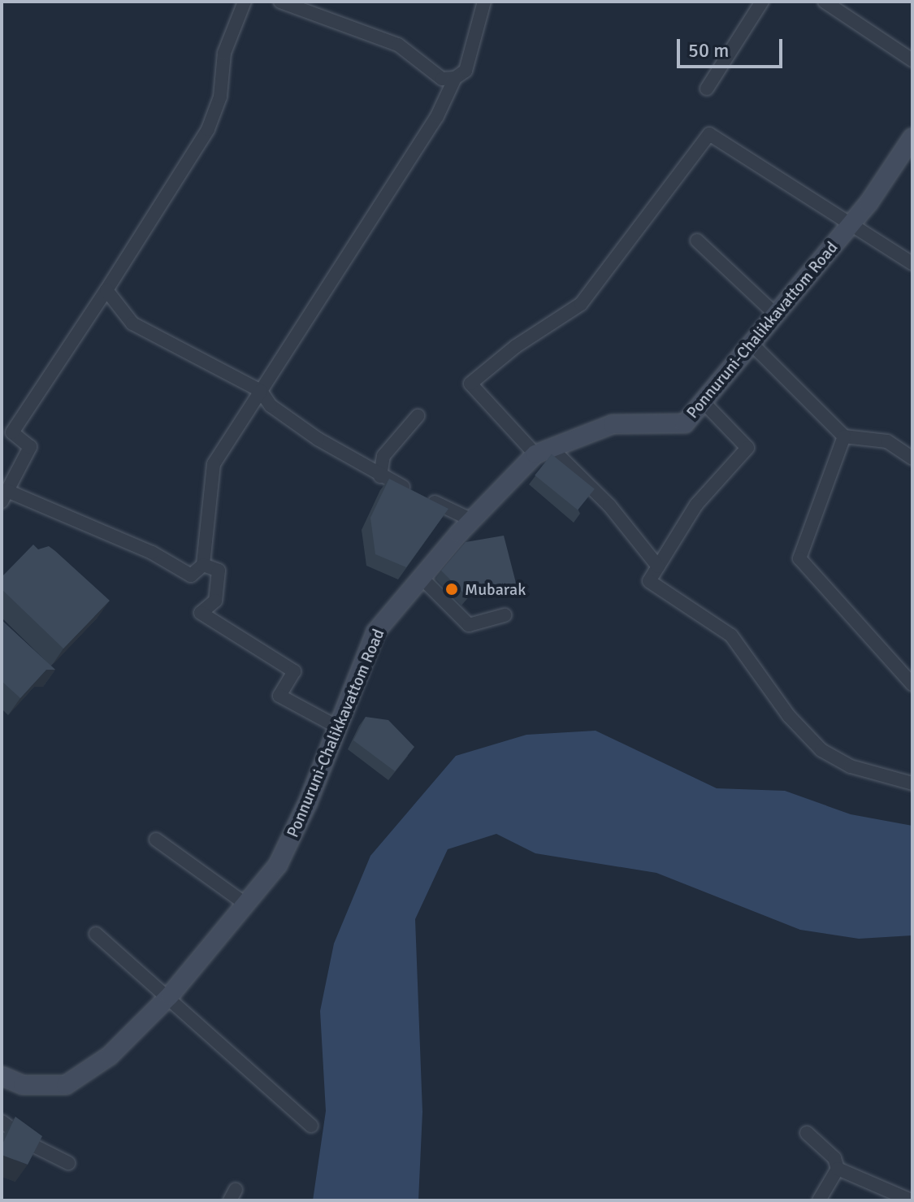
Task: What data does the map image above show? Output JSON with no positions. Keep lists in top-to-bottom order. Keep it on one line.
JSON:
{"streets":{"street":["Ponnuruni-Chalikkavattom Road"]},"places":["Mubarak"],"scale_bar":"50 m"}
